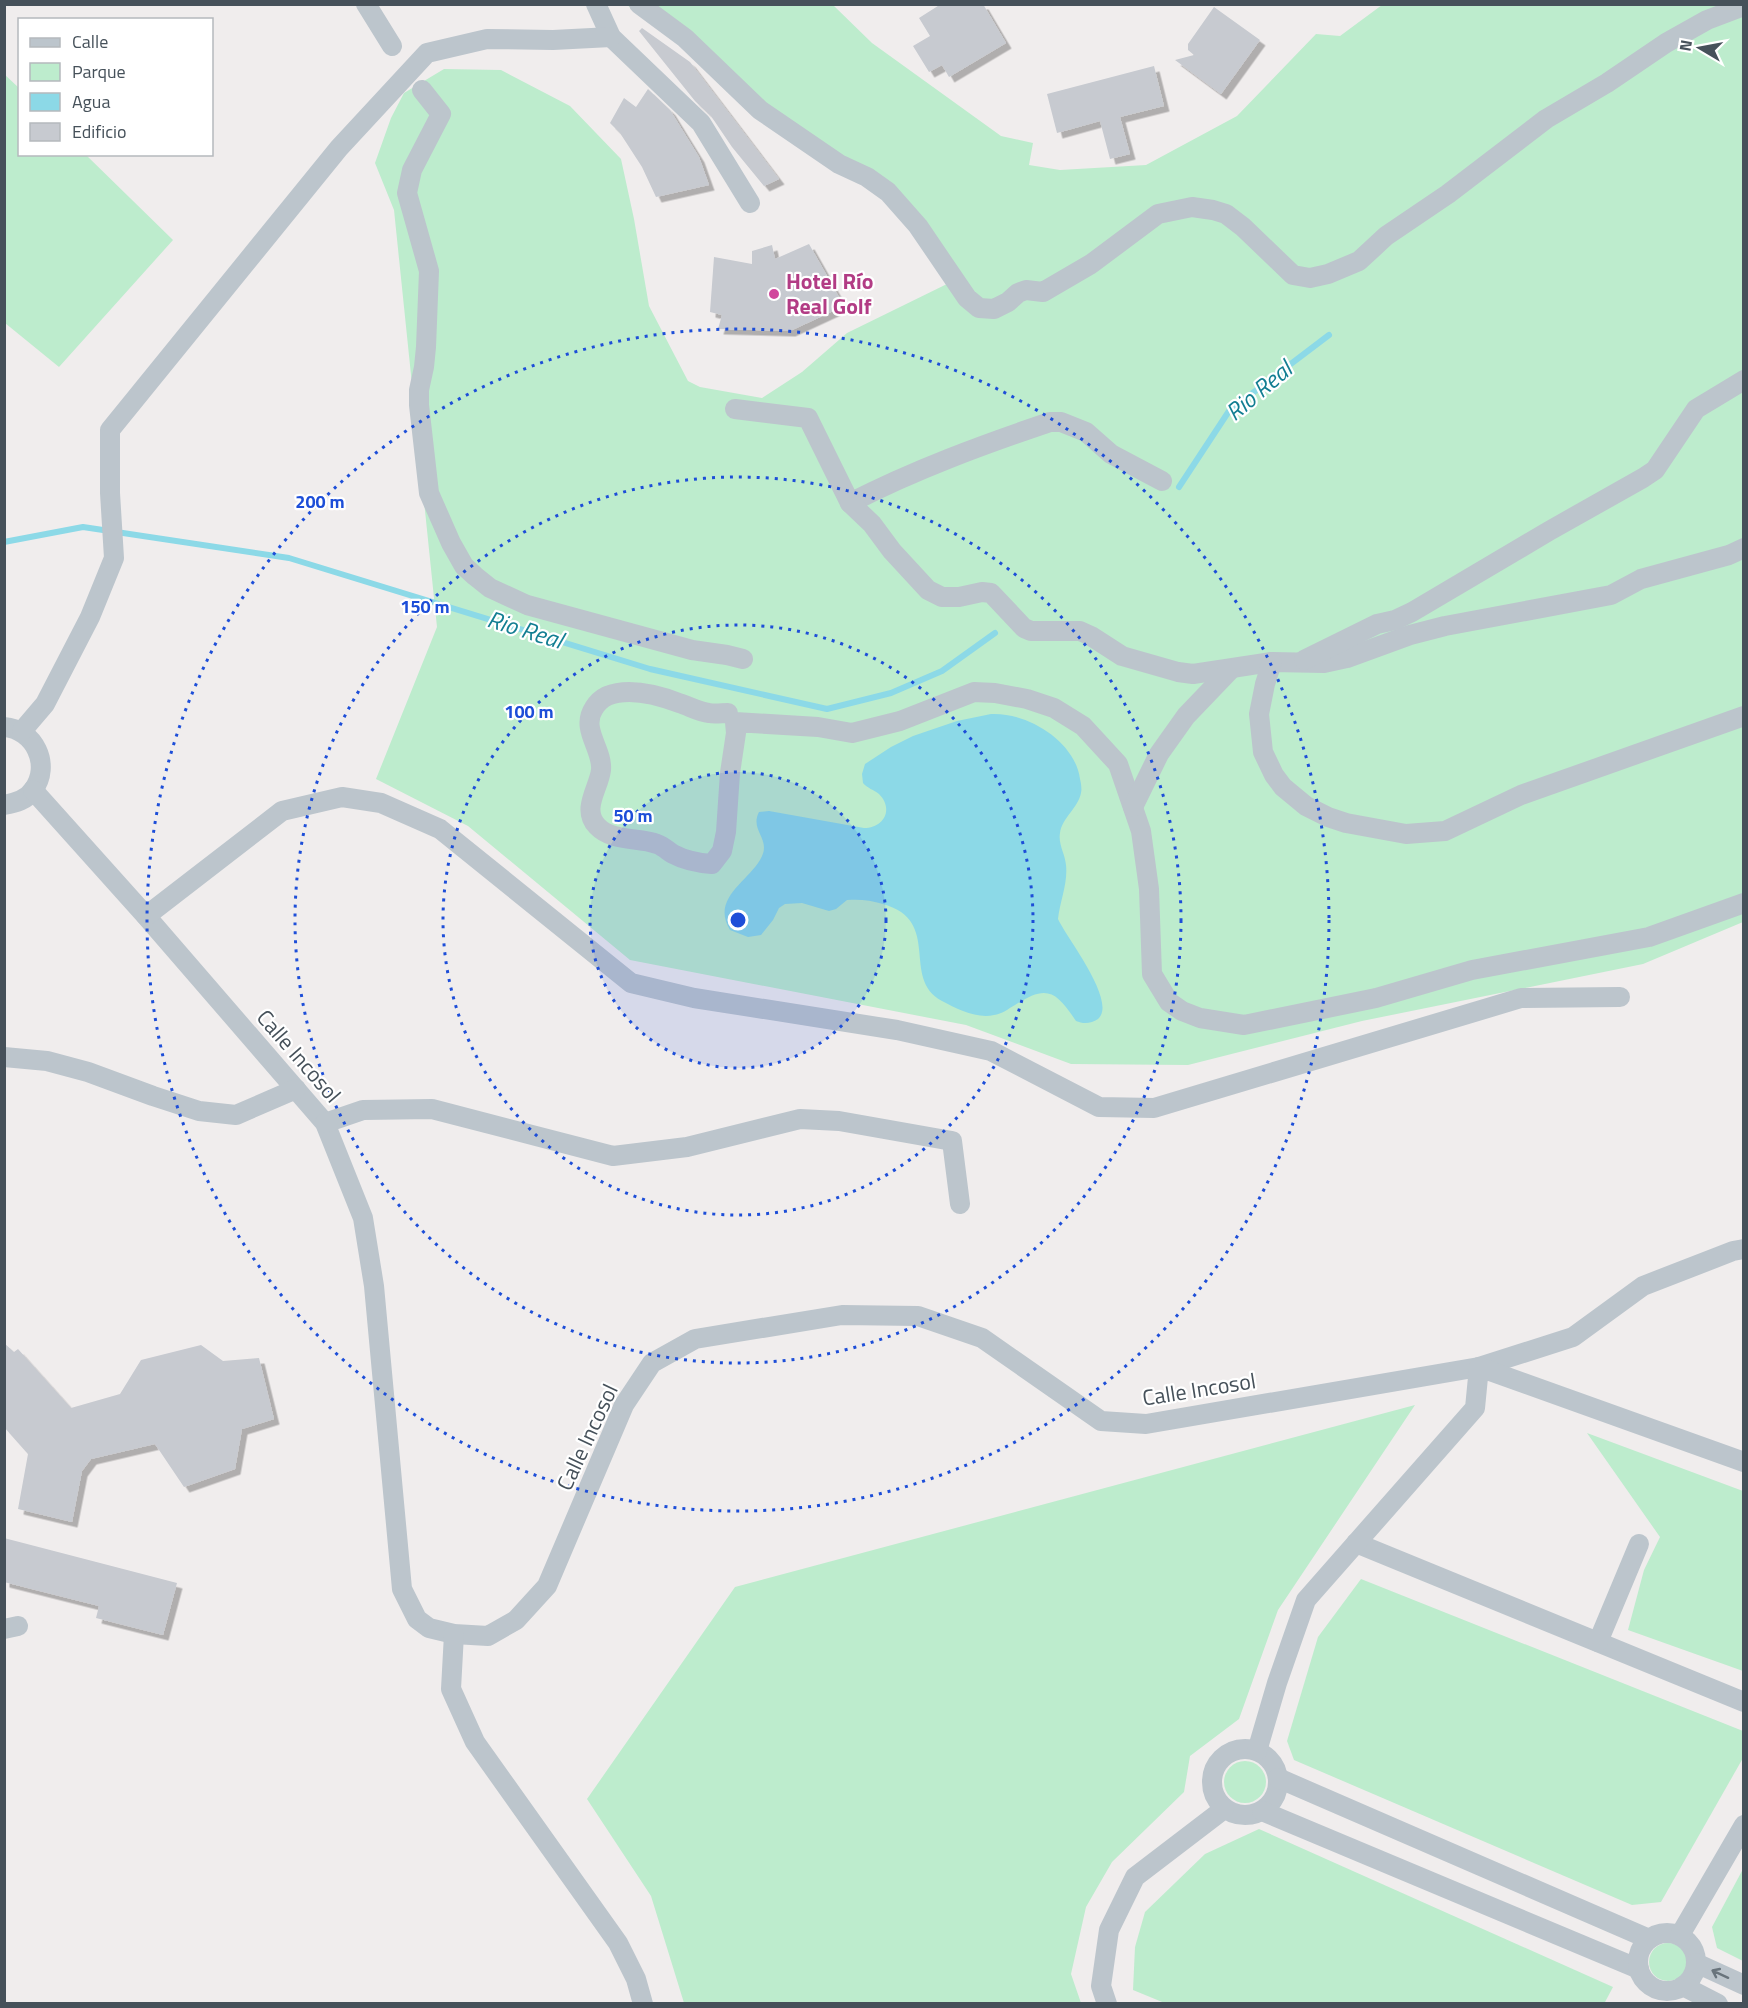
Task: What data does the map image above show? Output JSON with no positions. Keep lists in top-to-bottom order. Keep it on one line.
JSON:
{"streets":{"street":["Calle Incosol"]},"water":["Rio Real"],"places":["Hotel Río Real Golf"],"legend":["Calle","Parque","Agua","Edificio"],"north":"left","rings":["200 m","150 m","100 m","50 m"]}
